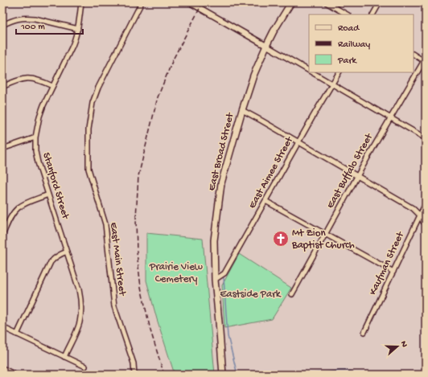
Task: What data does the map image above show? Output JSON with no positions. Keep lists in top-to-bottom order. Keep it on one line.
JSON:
{"streets":{"main road":["East Broad Street"],"street":["East Buffalo Street","East Aimee Street","Stanford Street","East Main Street","Kaufman Street"]},"crossings":[["East Broad Street","East Aimee Street"]],"parks":["Prairie View Cemetery","Eastside Park"],"places":{"church":["Mt Zion Baptist Church"]},"legend":["Road","Railway","Park"],"scale_bar":"100 m","north":"right"}
